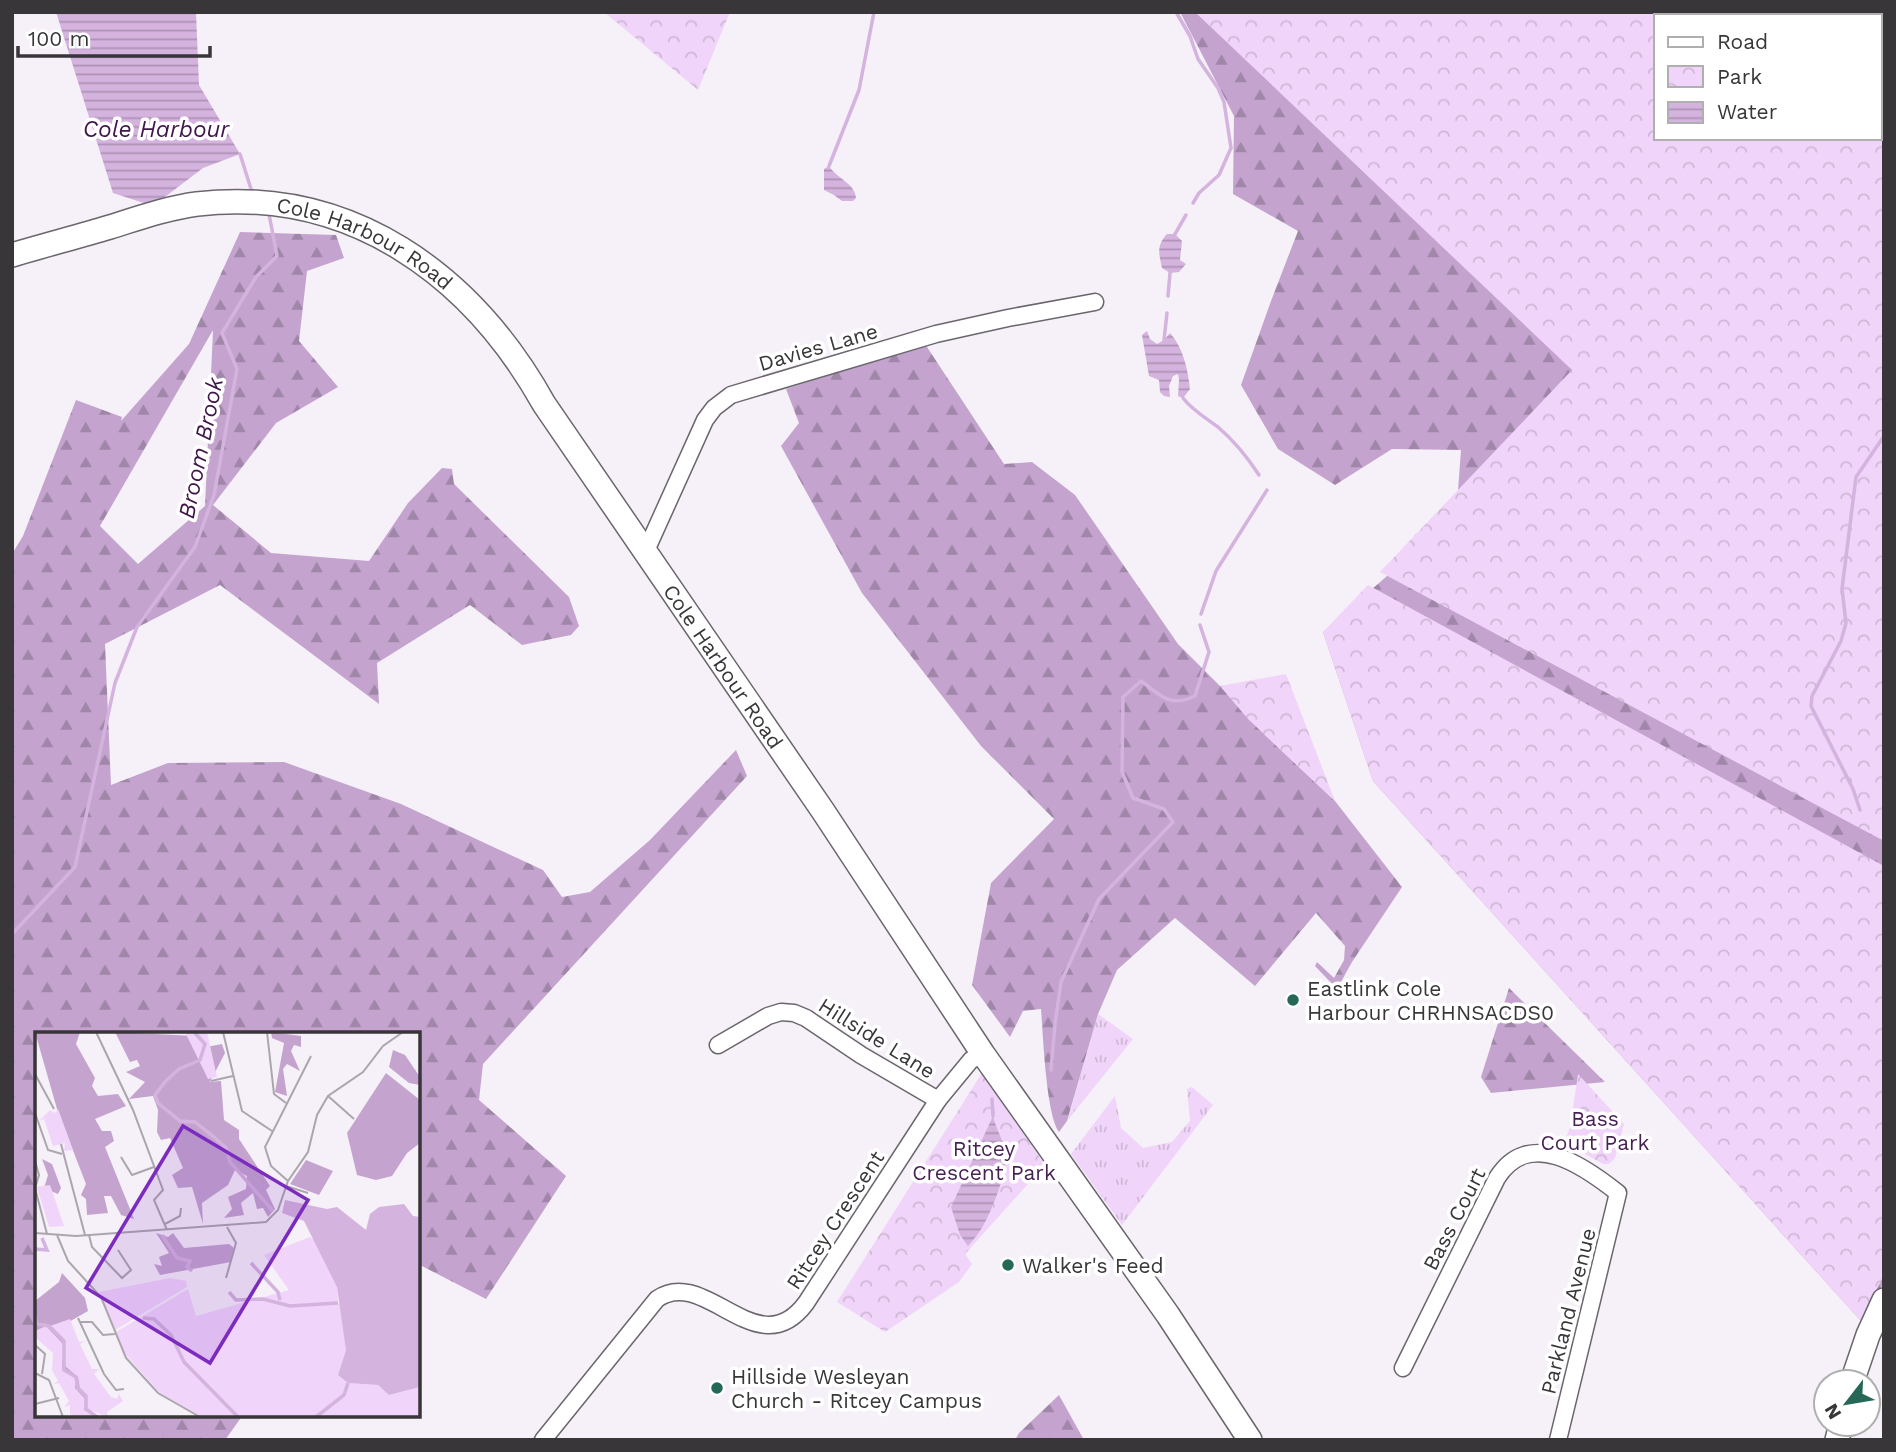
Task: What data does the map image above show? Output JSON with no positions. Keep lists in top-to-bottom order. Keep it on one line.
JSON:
{"streets":{"main road":["Cole Harbour Road"],"street":["Davies Lane","Hillside Lane","Bass Court","Ritcey Crescent","Parkland Avenue"]},"crossings":[["Cole Harbour Road","Davies Lane"],["Cole Harbour Road","Ritcey Crescent"],["Hillside Lane","Ritcey Crescent"],["Bass Court","Parkland Avenue"]],"water":["Cole Harbour","Broom Brook"],"parks":["Bass Court Park","Ritcey Crescent Park"],"places":["Eastlink Cole Harbour CHRHNSACDS0","Walker's Feed","Hillside Wesleyan Church - Ritcey Campus"],"legend":["Road","Park","Water"],"scale_bar":"100 m","north":"bottom left"}
